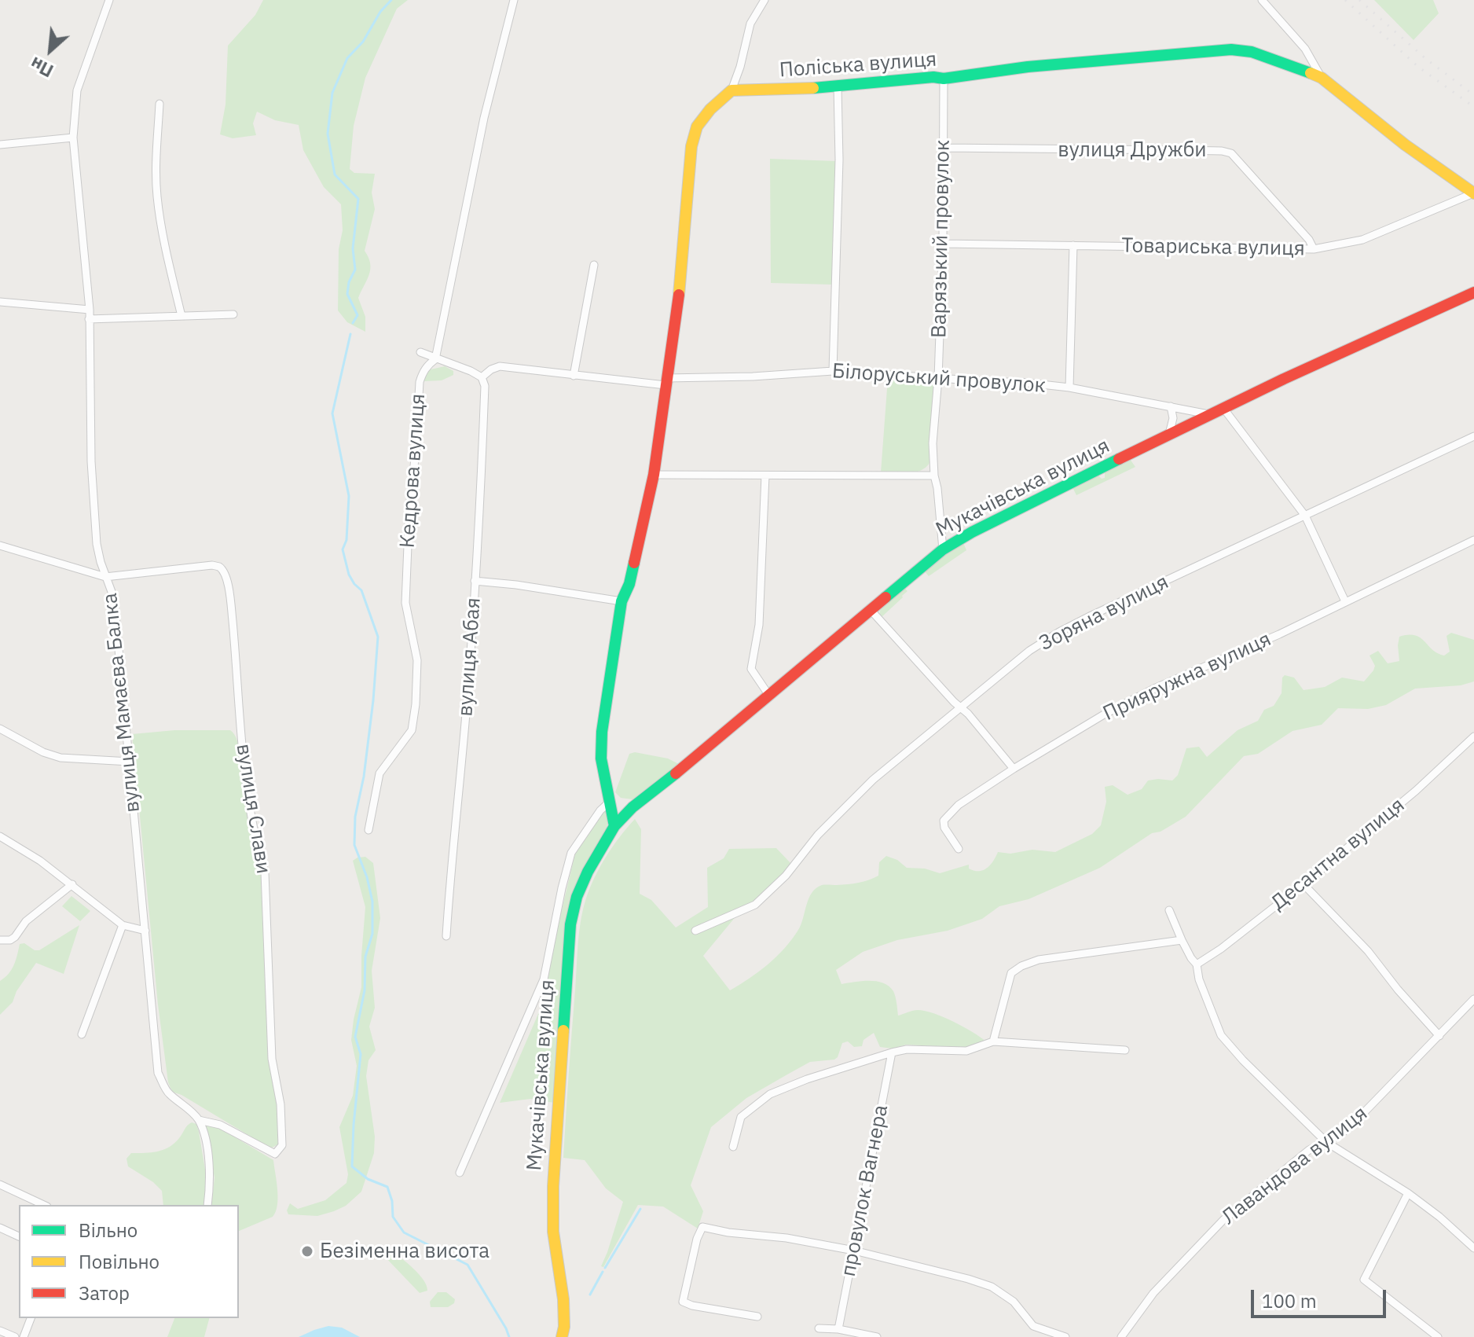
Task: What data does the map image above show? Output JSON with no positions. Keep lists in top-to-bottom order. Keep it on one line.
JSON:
{"streets":{"street":["Поліська вулиця","вулиця Дружби","Варязький провулок","Товариська вулиця","Білоруський провулок","Кедрова вулиця","Мукачівська вулиця","Зоряна вулиця","вулиця Абая","Прияружна вулиця","вулиця Мамаєва Балка","вулиця Слави","Десантна вулиця","Лавандова вулиця","провулок Вагнера"]},"crossings":[["Поліська вулиця","Варязький провулок"],["Поліська вулиця","Товариська вулиця"],["вулиця Дружби","Варязький провулок"],["вулиця Дружби","Товариська вулиця"],["Варязький провулок","Товариська вулиця"],["Варязький провулок","Білоруський провулок"],["Варязький провулок","Мукачівська вулиця"],["Білоруський провулок","Мукачівська вулиця"],["Білоруський провулок","вулиця Абая"],["вулиця Мамаєва Балка","вулиця Слави"]],"places":["Безіменна висота"],"legend":["Вільно","Повільно","Затор"],"scale_bar":"100 m","north":"bottom left"}
